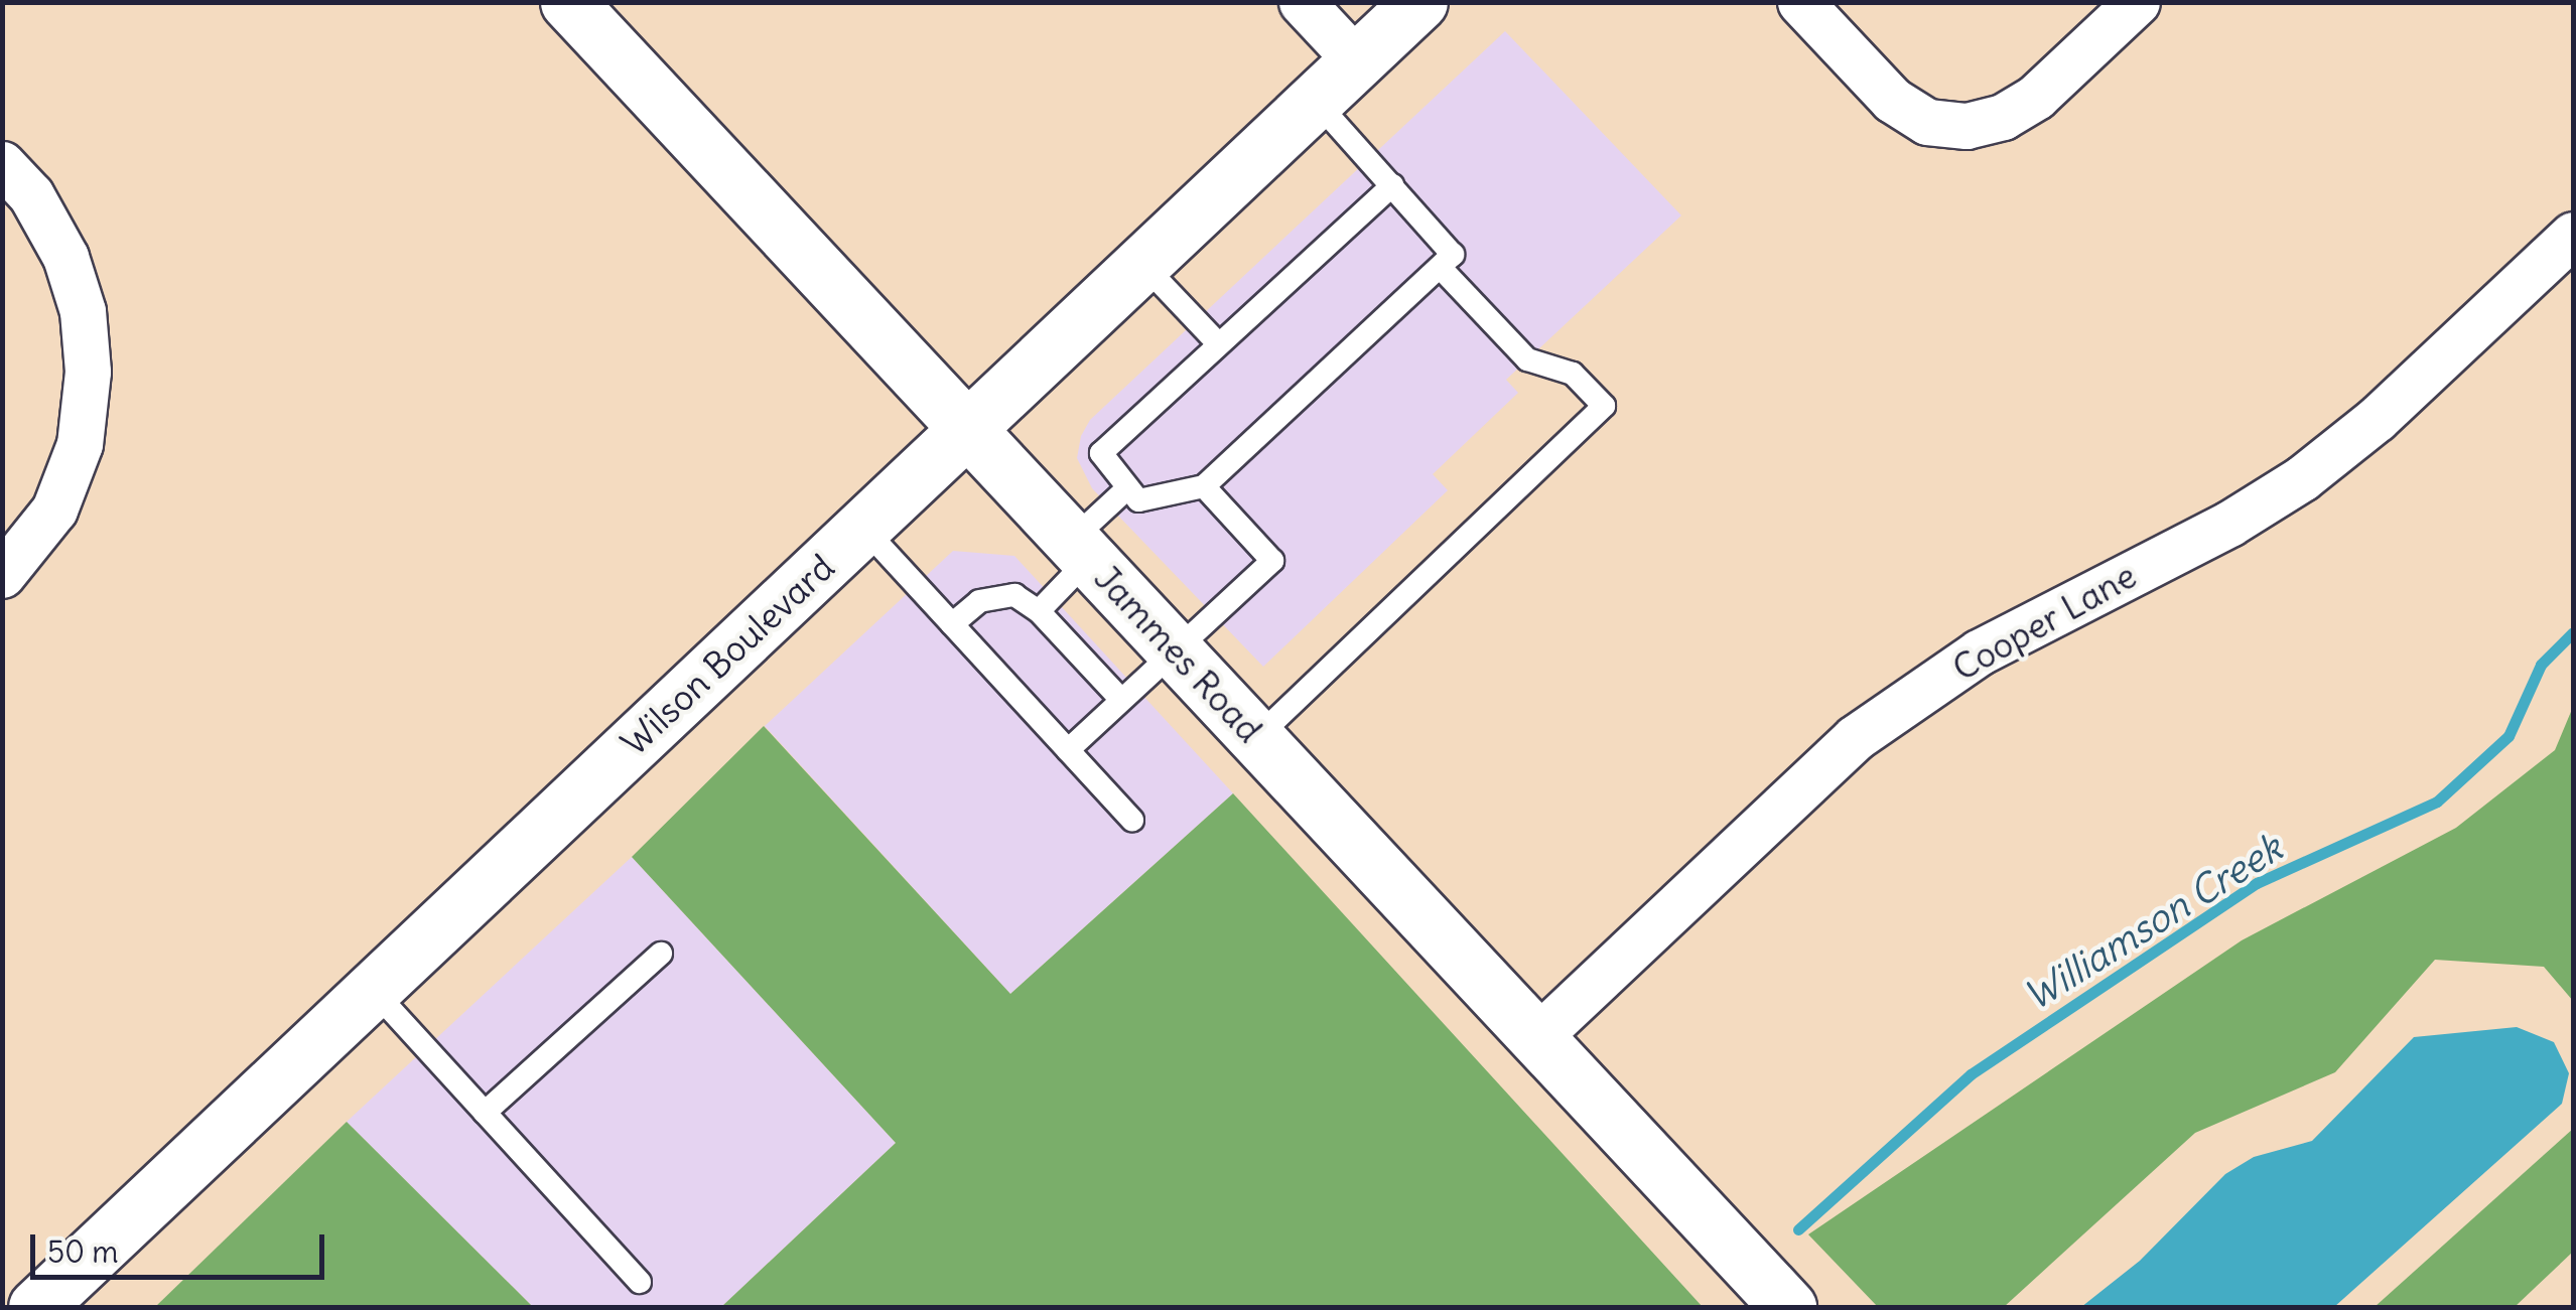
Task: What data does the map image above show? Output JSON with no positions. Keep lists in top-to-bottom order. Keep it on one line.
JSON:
{"streets":{"main road":["Jammes Road","Wilson Boulevard"],"street":["Cooper Lane"]},"crossings":[["Cooper Lane","Jammes Road"],["Jammes Road","Wilson Boulevard"]],"water":["Williamson Creek"],"scale_bar":"50 m"}
